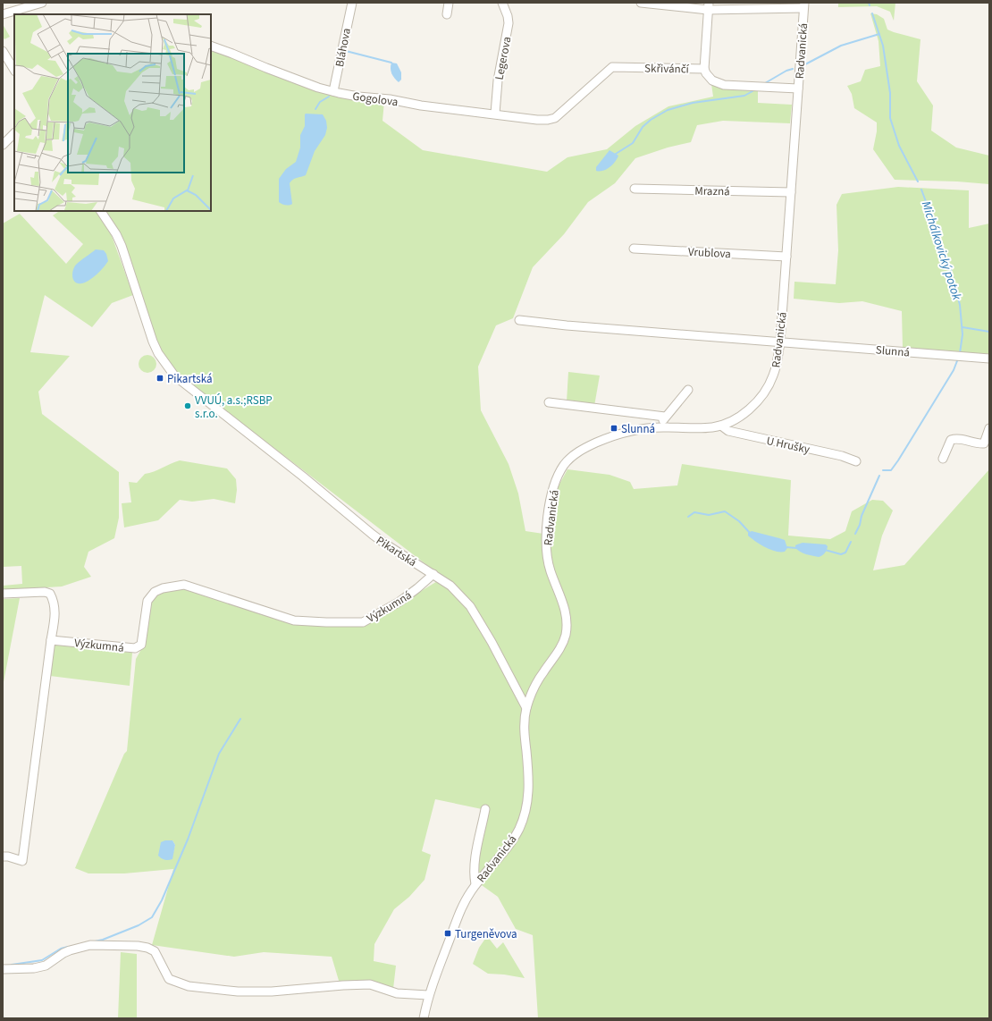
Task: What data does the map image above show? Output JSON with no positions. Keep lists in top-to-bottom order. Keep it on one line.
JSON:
{"streets":{"street":["Bláhova","Radvanická","Legerova","Skřivánčí","Gogolova","Mrazná","Vrublova","Slunná","U Hrušky","Pikartská","Výzkumná"]},"crossings":[["Bláhova","Gogolova"],["Radvanická","Skřivánčí"],["Radvanická","Mrazná"],["Radvanická","Vrublova"],["Radvanická","Slunná"],["Radvanická","U Hrušky"],["Radvanická","Pikartská"],["Legerova","Gogolova"],["Skřivánčí","Gogolova"],["Pikartská","Výzkumná"]],"water":["Michálkovický potok"],"places":{"transit":["Pikartská","Slunná","Turgeněvova"],"other":["VVUÚ, a.s.;RSBP s.r.o."]}}
